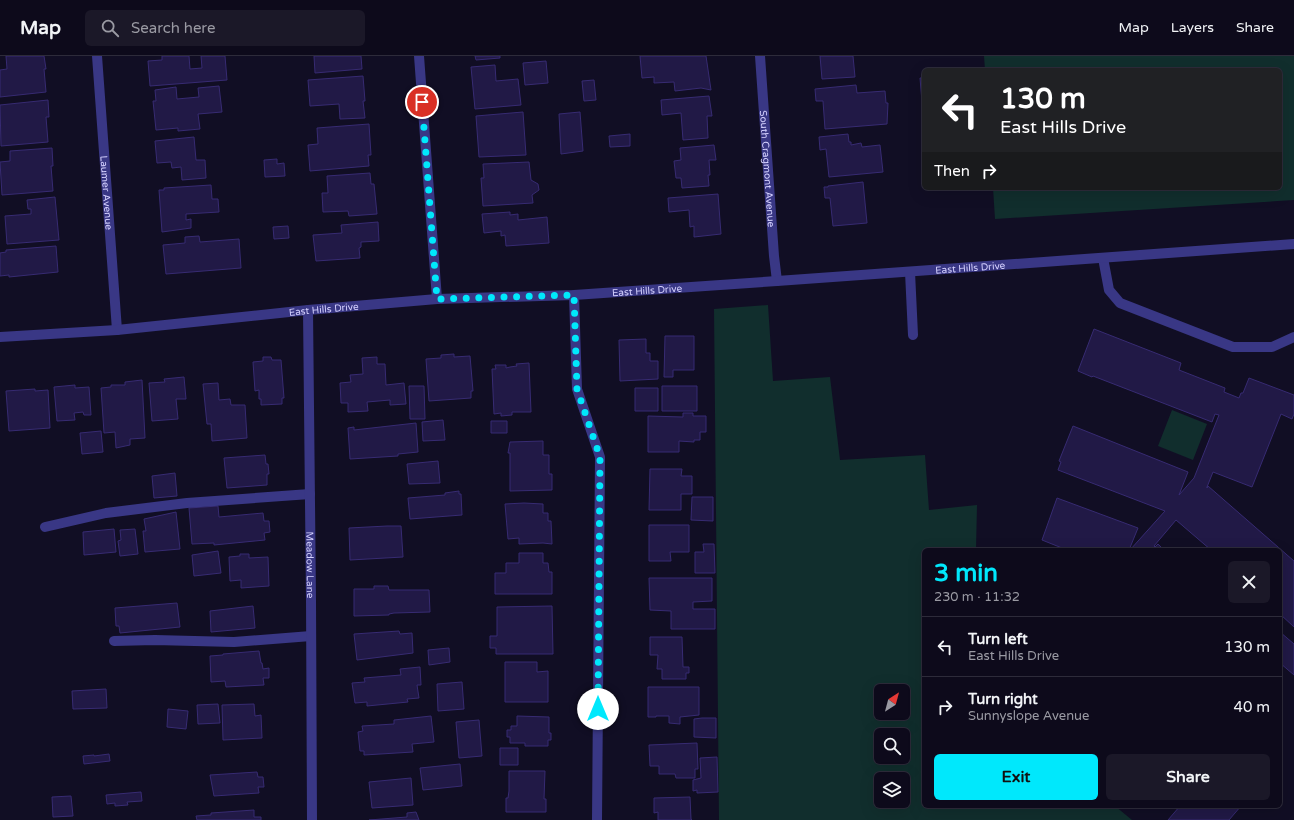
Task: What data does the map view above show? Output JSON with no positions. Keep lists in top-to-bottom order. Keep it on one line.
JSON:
{"streets":{"street":["South Cragmont Avenue","Laumer Avenue","East Hills Drive","Meadow Lane"]},"crossings":[["South Cragmont Avenue","East Hills Drive"],["Laumer Avenue","East Hills Drive"],["East Hills Drive","Meadow Lane"]],"north":"top right","page":{"header":"Map","search":"Search here","nav":["Map","Layers","Share"],"turn":["130 m","East Hills Drive"],"then":"Then","heading":["3 min","230 m · 11:32"],"list":[{"name":"Turn left","note":"East Hills Drive","value":"130 m"},{"name":"Turn right","note":"Sunnyslope Avenue","value":"40 m"}],"buttons":["Exit","Share"]}}
